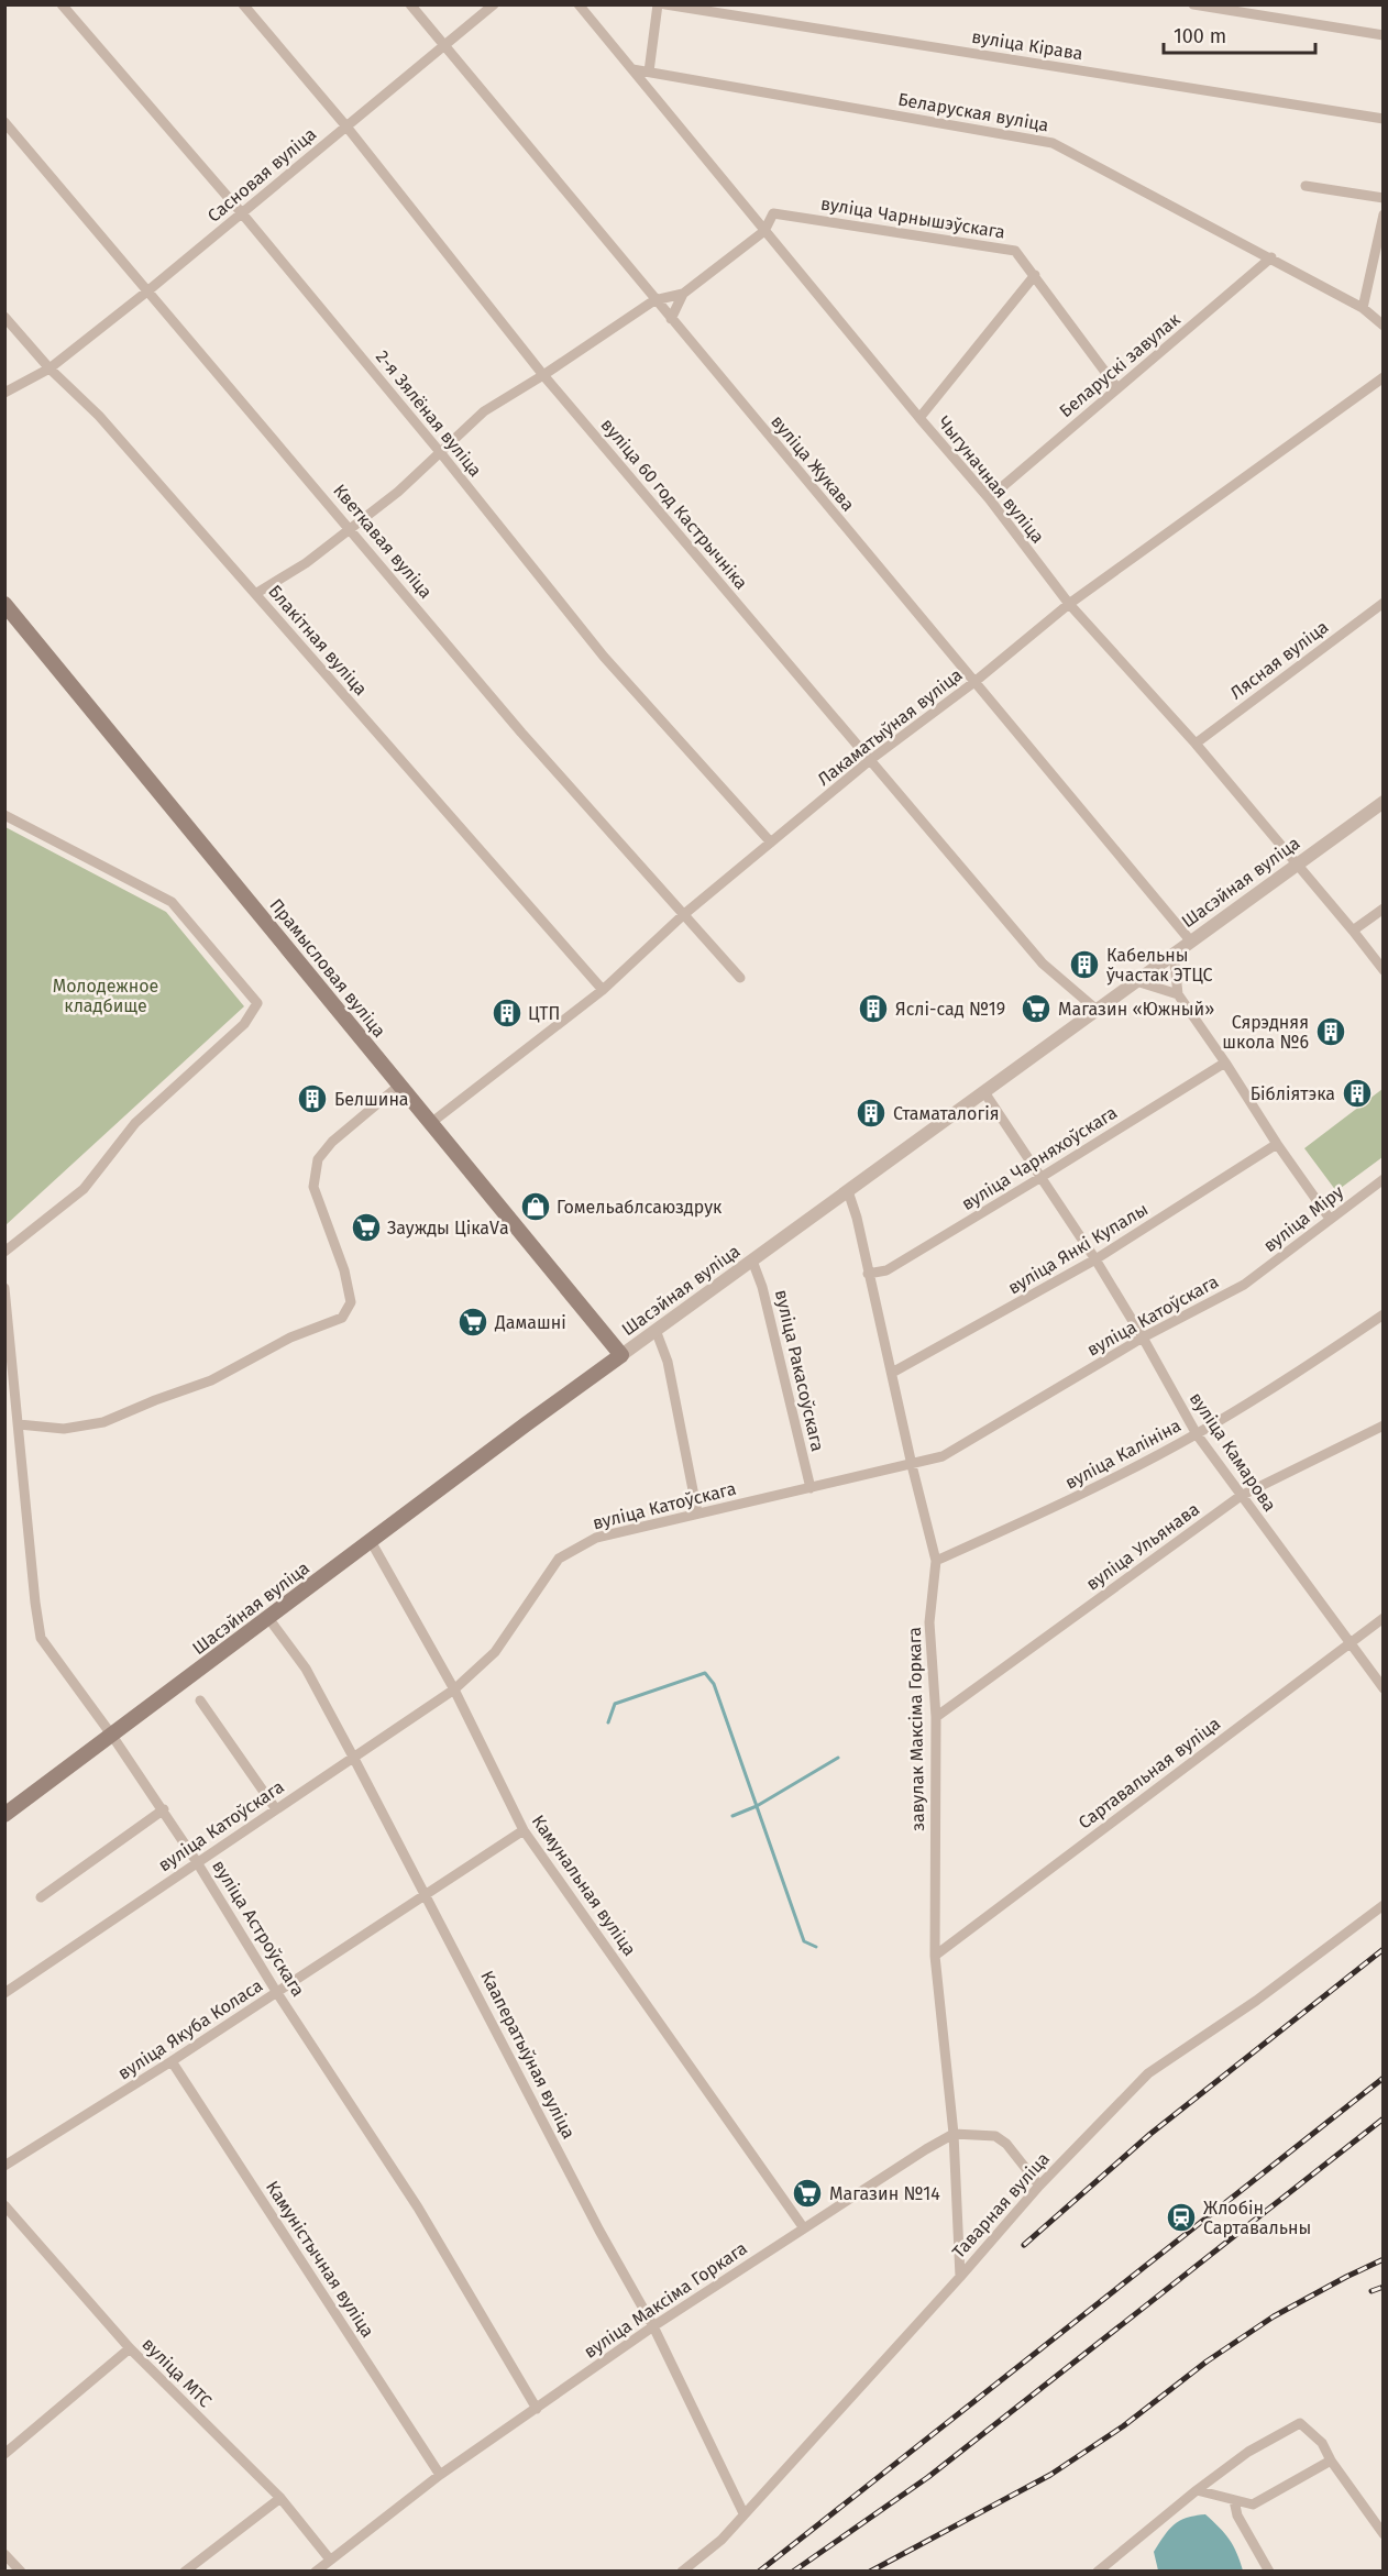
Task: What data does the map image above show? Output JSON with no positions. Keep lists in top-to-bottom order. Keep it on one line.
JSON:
{"streets":{"main road":["Шасэйная вуліца","Прамысловая вуліца"],"street":["вуліца Кірава","Беларуская вуліца","Сасновая вуліца","вуліца Чарнышэўскага","Беларускі завулак","2-я Зялёная вуліца","вуліца Жукава","Чыгуначная вуліца","вуліца 60 год Кастрычніка","Кветкавая вуліца","Блакітная вуліца","Лясная вуліца","Лакаматыўная вуліца","вуліца Чарняхоўскага","вуліца Міру","вуліца Янкі Купалы","вуліца Катоўскага","вуліца Ракасоўскага","вуліца Камарова","вуліца Калініна","вуліца Ульянава","завулак Максіма Горкага","Сартавальная вуліца","Камунальная вуліца","вуліца Астроўскага","вуліца Якуба Коласа","Кааператыўная вуліца","Таварная вуліца","Камуністычная вуліца","вуліца Максіма Горкага","вуліца МТС"]},"crossings":[["Беларуская вуліца","Беларускі завулак"],["Беларуская вуліца","Чыгуначная вуліца"],["Сасновая вуліца","2-я Зялёная вуліца"],["Сасновая вуліца","вуліца Жукава"],["Сасновая вуліца","вуліца 60 год Кастрычніка"],["Сасновая вуліца","Кветкавая вуліца"],["Сасновая вуліца","Блакітная вуліца"],["вуліца Чарнышэўскага","Беларускі завулак"],["вуліца Чарнышэўскага","Чыгуначная вуліца"],["Беларускі завулак","Чыгуначная вуліца"],["2-я Зялёная вуліца","Лакаматыўная вуліца"],["вуліца Жукава","Лакаматыўная вуліца"],["вуліца Жукава","Шасэйная вуліца"],["Чыгуначная вуліца","Лясная вуліца"],["Чыгуначная вуліца","Лакаматыўная вуліца"],["Чыгуначная вуліца","Шасэйная вуліца"],["вуліца 60 год Кастрычніка","Лакаматыўная вуліца"],["вуліца 60 год Кастрычніка","Шасэйная вуліца"],["Кветкавая вуліца","Лакаматыўная вуліца"],["Блакітная вуліца","Лакаматыўная вуліца"],["Лакаматыўная вуліца","Прамысловая вуліца"],["Шасэйная вуліца","Прамысловая вуліца"],["Шасэйная вуліца","вуліца Ракасоўскага"],["Шасэйная вуліца","вуліца Камарова"],["Шасэйная вуліца","завулак Максіма Горкага"],["Шасэйная вуліца","Камунальная вуліца"],["Шасэйная вуліца","вуліца Астроўскага"],["Шасэйная вуліца","Кааператыўная вуліца"],["вуліца Чарняхоўскага","вуліца Камарова"],["вуліца Чарняхоўскага","завулак Максіма Горкага"],["вуліца Міру","вуліца Катоўскага"],["вуліца Янкі Купалы","вуліца Камарова"],["вуліца Янкі Купалы","завулак Максіма Горкага"],["вуліца Катоўскага","вуліца Ракасоўскага"],["вуліца Катоўскага","вуліца Камарова"],["вуліца Катоўскага","завулак Максіма Горкага"],["вуліца Катоўскага","Камунальная вуліца"],["вуліца Катоўскага","вуліца Астроўскага"],["вуліца Катоўскага","Кааператыўная вуліца"],["вуліца Камарова","вуліца Калініна"],["вуліца Камарова","вуліца Ульянава"],["вуліца Камарова","Сартавальная вуліца"],["вуліца Калініна","завулак Максіма Горкага"],["вуліца Ульянава","завулак Максіма Горкага"],["завулак Максіма Горкага","Сартавальная вуліца"],["завулак Максіма Горкага","Таварная вуліца"],["завулак Максіма Горкага","вуліца Максіма Горкага"],["Камунальная вуліца","вуліца Якуба Коласа"],["Камунальная вуліца","вуліца Максіма Горкага"],["вуліца Астроўскага","вуліца Якуба Коласа"],["вуліца Астроўскага","вуліца Максіма Горкага"],["вуліца Якуба Коласа","Кааператыўная вуліца"],["вуліца Якуба Коласа","Камуністычная вуліца"],["Кааператыўная вуліца","Таварная вуліца"],["Кааператыўная вуліца","вуліца Максіма Горкага"],["Камуністычная вуліца","вуліца Максіма Горкага"],["вуліца Максіма Горкага","вуліца МТС"]],"parks":["Молодежное кладбище"],"places":{"building":["Кабельны ўчастак ЭТЦС","Яслі-сад №19","ЦТП","Сярэдняя школа №6","Бібліятэка","Белшина","Стаматалогія"],"supermarket":["Магазин «Южный»","Заужды ЦікаVа","Дамашні","Магазин №14"],"shop":["Гомельаблсаюздрук"],"station":["Жлобін Сартавальны"]},"scale_bar":"100 m"}
